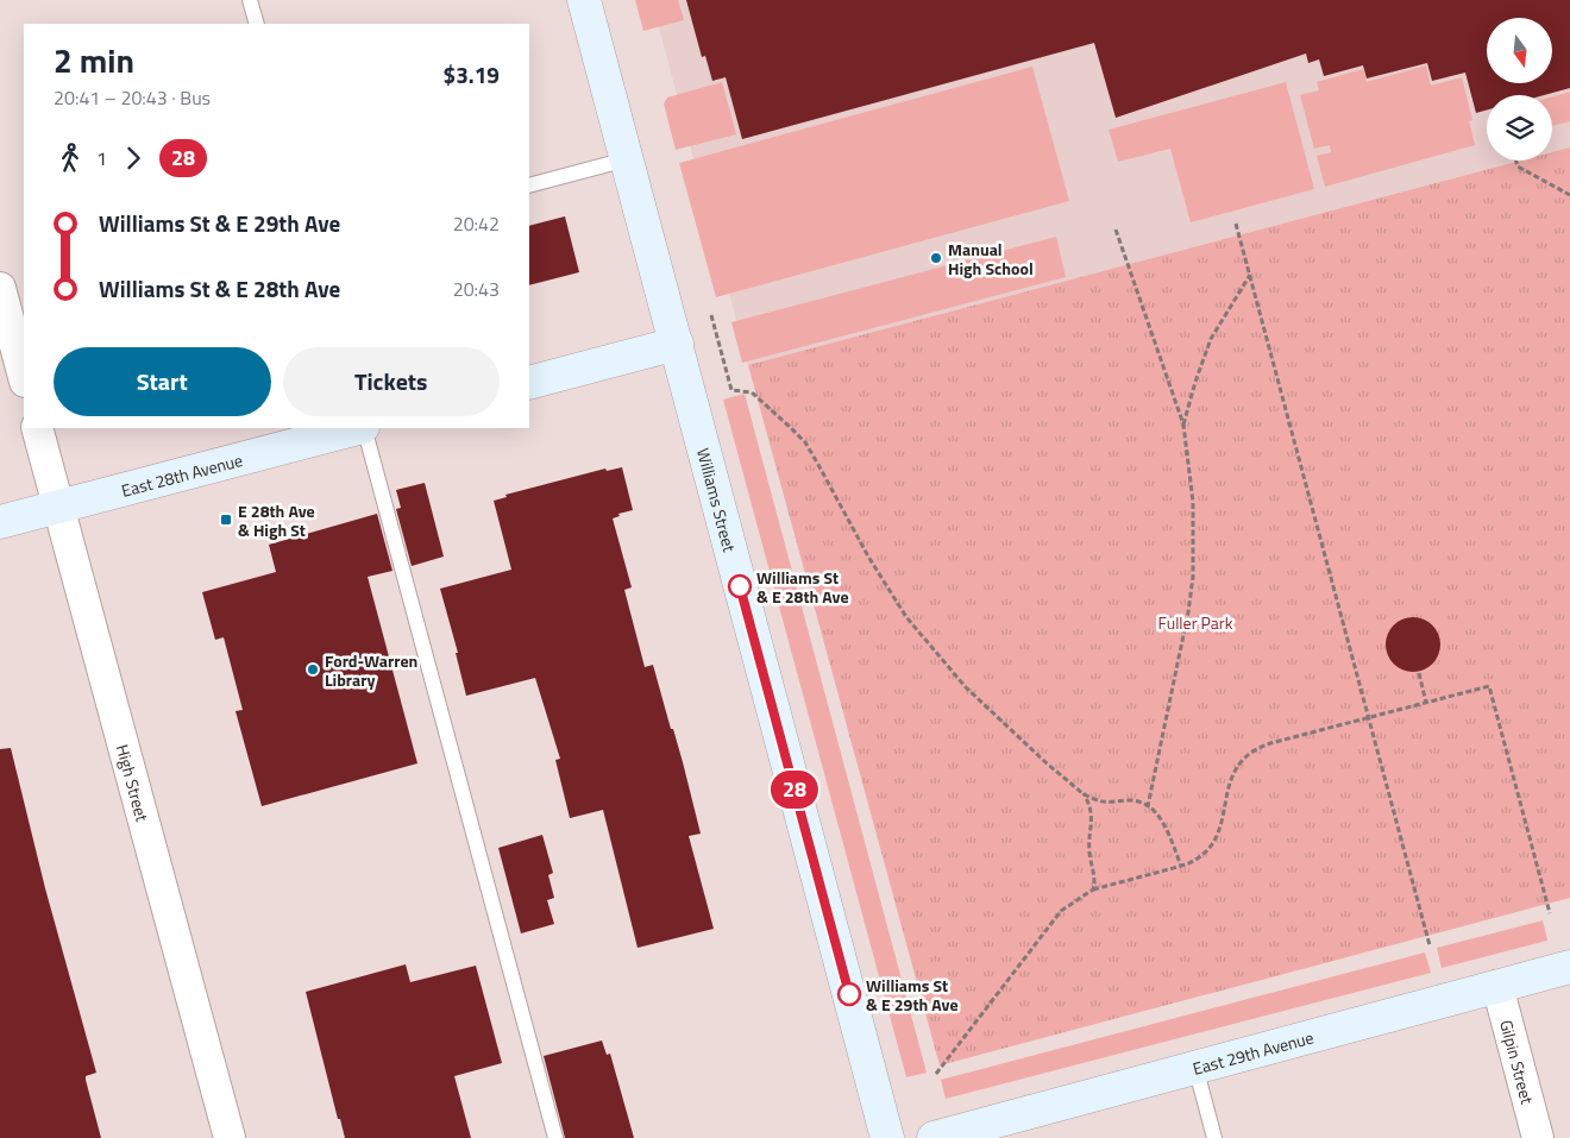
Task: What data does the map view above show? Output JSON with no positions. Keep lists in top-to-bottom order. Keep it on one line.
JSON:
{"streets":{"street":["East 28th Avenue","Williams Street","High Street","East 29th Avenue","Gilpin Street"]},"crossings":[["East 28th Avenue","High Street"],["East 29th Avenue","Gilpin Street"]],"parks":["Fuller Park"],"places":{"other":["Manual High School","Williams St & E 28th Ave","Ford-Warren Library","Williams St & E 29th Ave"],"transit":["E 28th Ave & High St"]},"lines":["bus line 28"],"north":"bottom","page":{"on_map":"28","heading":["2 min","20:41 – 20:43 · Bus","$3.19"],"legs":["1","28"],"list":[{"name":"Williams St & E 29th Ave","value":"20:42"},{"name":"Williams St & E 28th Ave","value":"20:43"}],"buttons":["Start","Tickets"]}}
